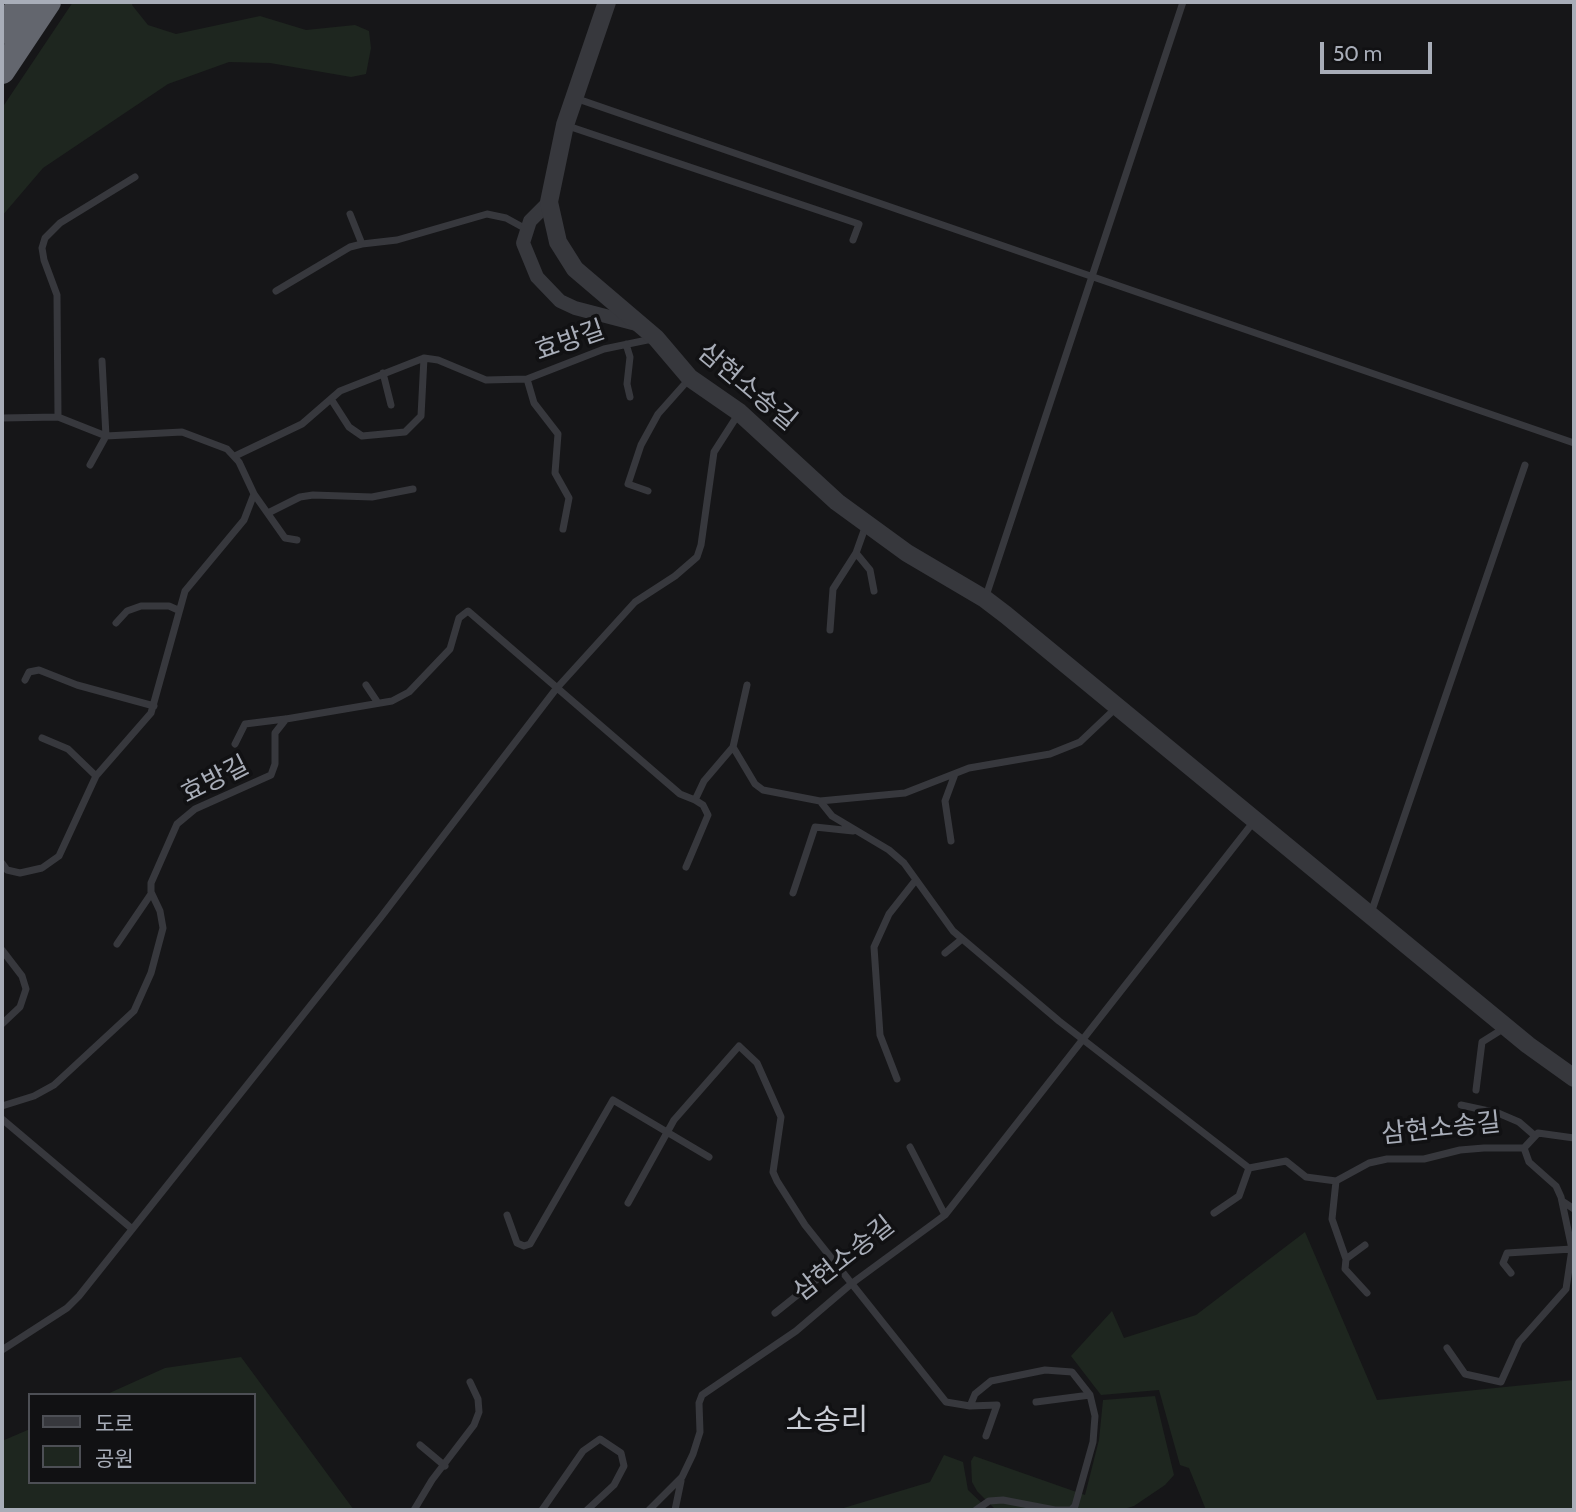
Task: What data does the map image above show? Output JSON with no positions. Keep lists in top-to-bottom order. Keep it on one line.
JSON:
{"streets":{"street":["삼현소송길"],"lane":["효방길"]},"crossings":[["효방길","삼현소송길"]],"districts":["소송리"],"legend":["도로","공원"],"scale_bar":"50 m"}
